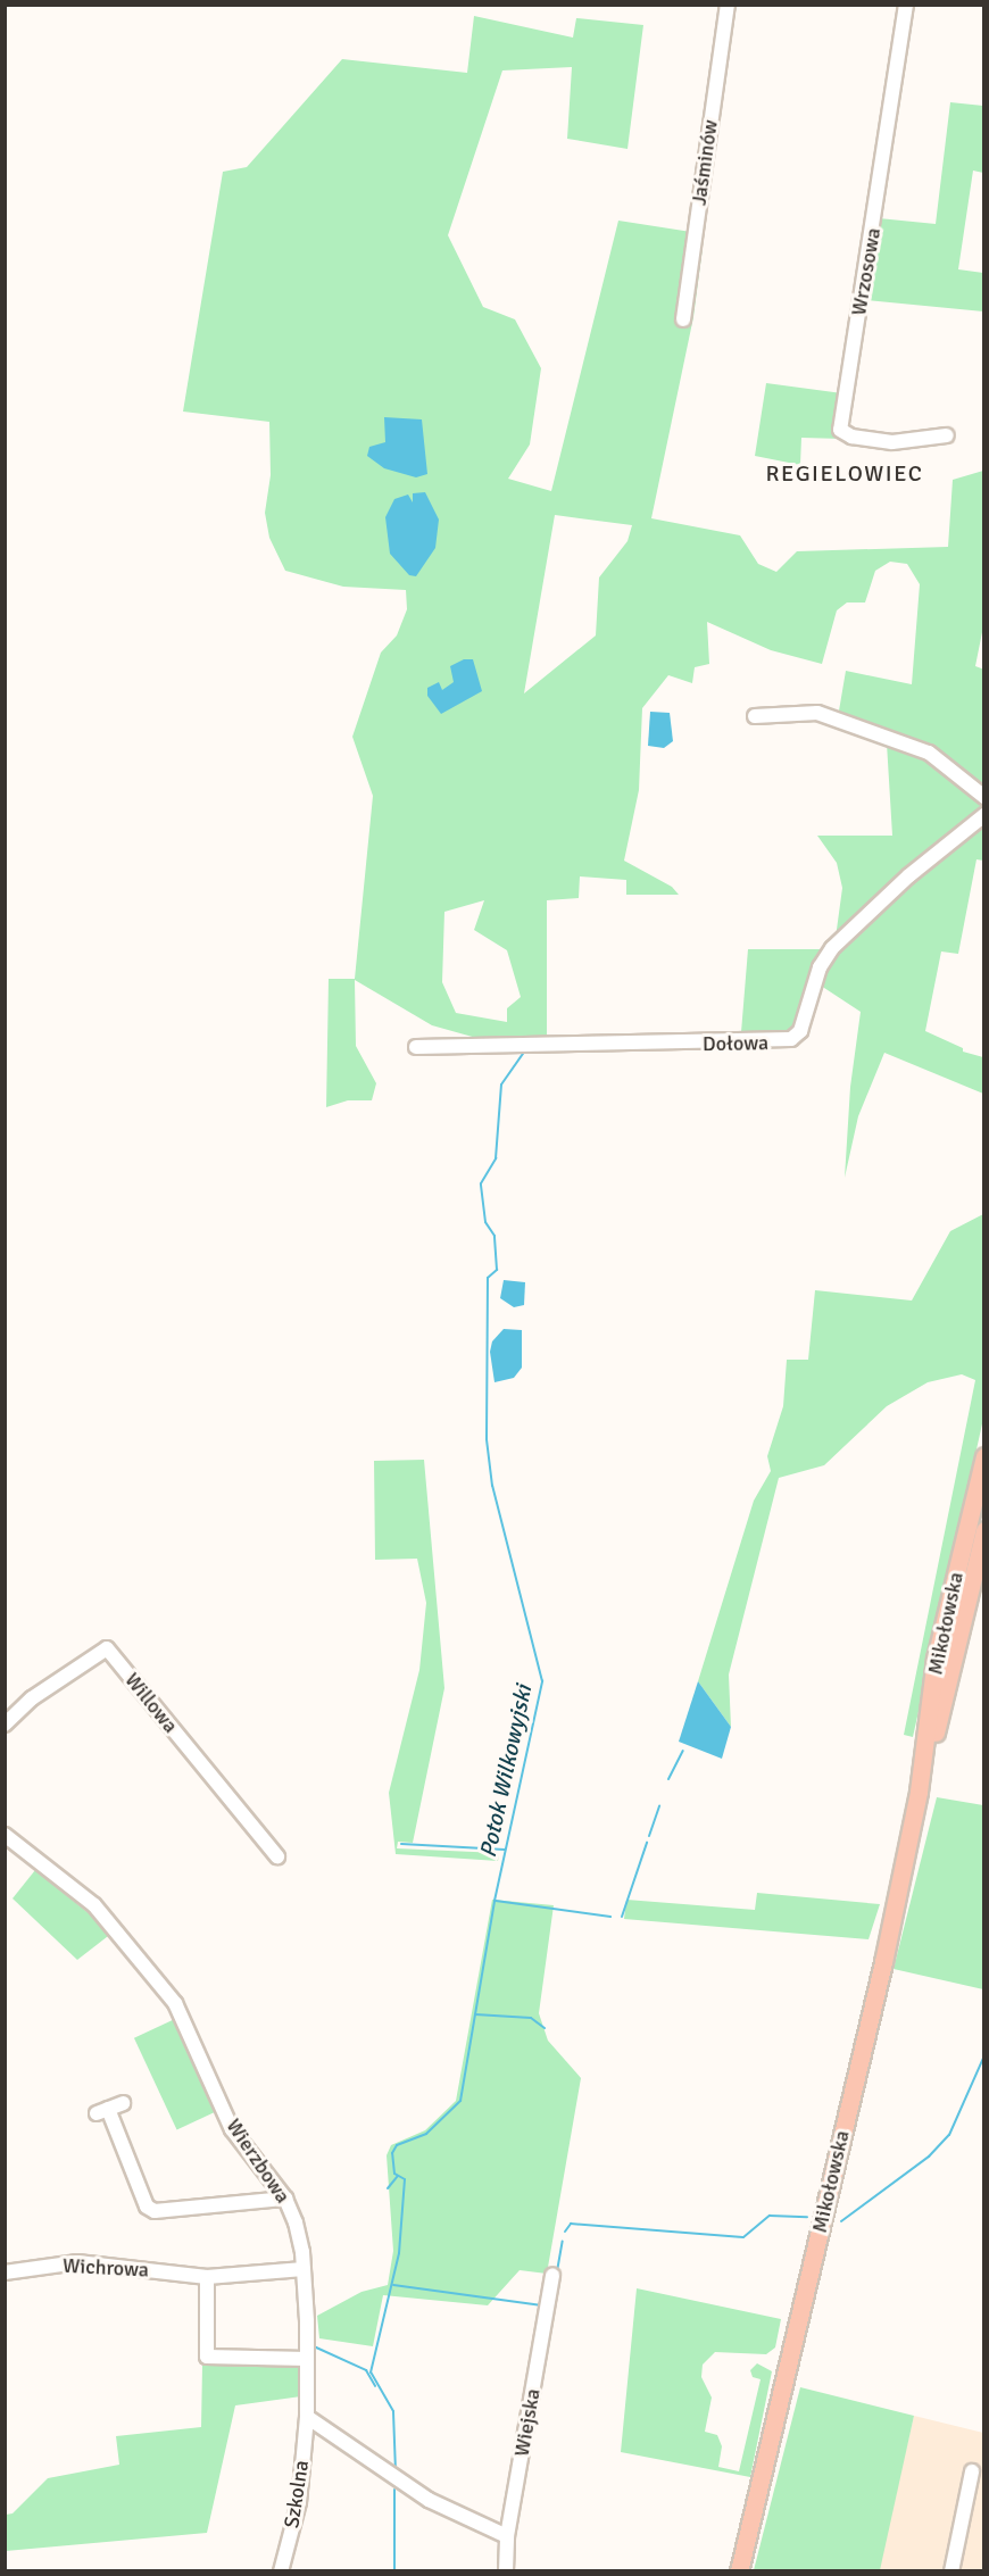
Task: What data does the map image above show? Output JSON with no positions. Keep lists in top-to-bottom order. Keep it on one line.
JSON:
{"streets":{"main road":["Mikołowska"],"street":["Jaśminów","Wrzosowa","Dołowa","Willowa","Wierzbowa","Wichrowa","Wiejska","Szkolna"]},"crossings":[["Wierzbowa","Wichrowa"],["Wierzbowa","Szkolna"]],"districts":["REGIELOWIEC"],"water":["Potok Wilkowyjski"]}
